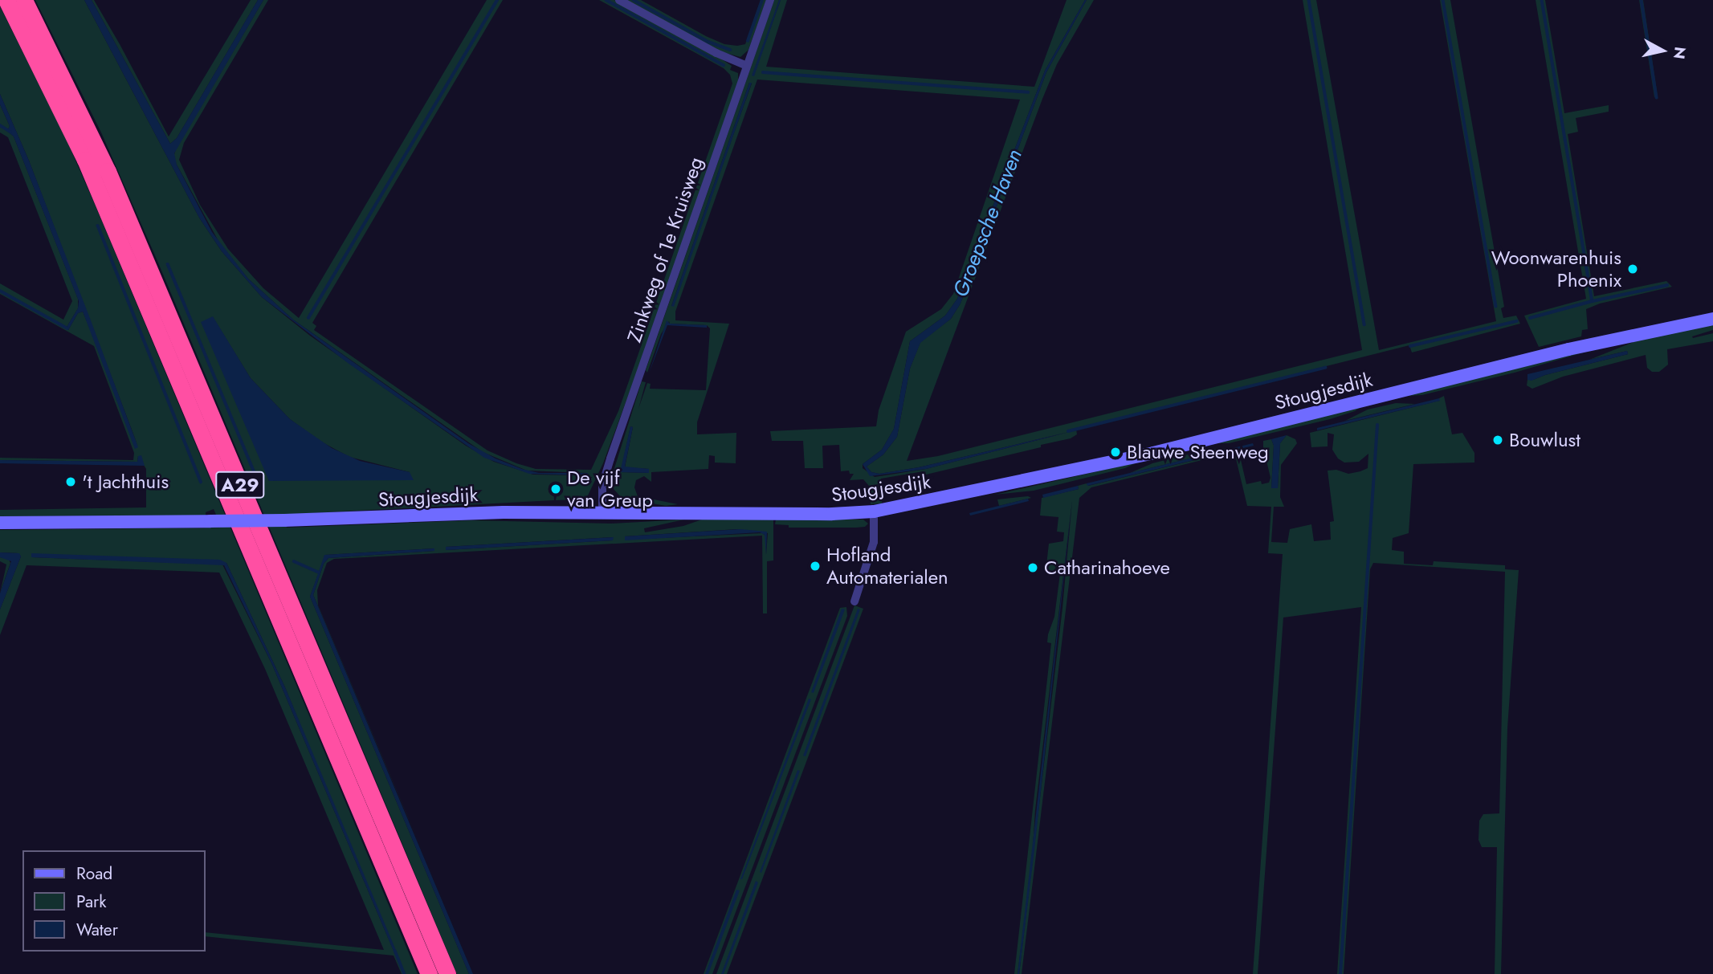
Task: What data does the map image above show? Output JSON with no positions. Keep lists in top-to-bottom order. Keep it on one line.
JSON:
{"streets":{"highway":["A29"],"street":["Zinkweg of 1e Kruisweg","Stougjesdijk"]},"crossings":[["Zinkweg of 1e Kruisweg","Stougjesdijk"]],"water":["Groepsche Haven"],"places":["Woonwarenhuis Phoenix","Bouwlust","Blauwe Steenweg","'t Jachthuis","De vijf van Greup","Hofland Automaterialen","Catharinahoeve"],"legend":["Road","Park","Water"],"north":"right"}
